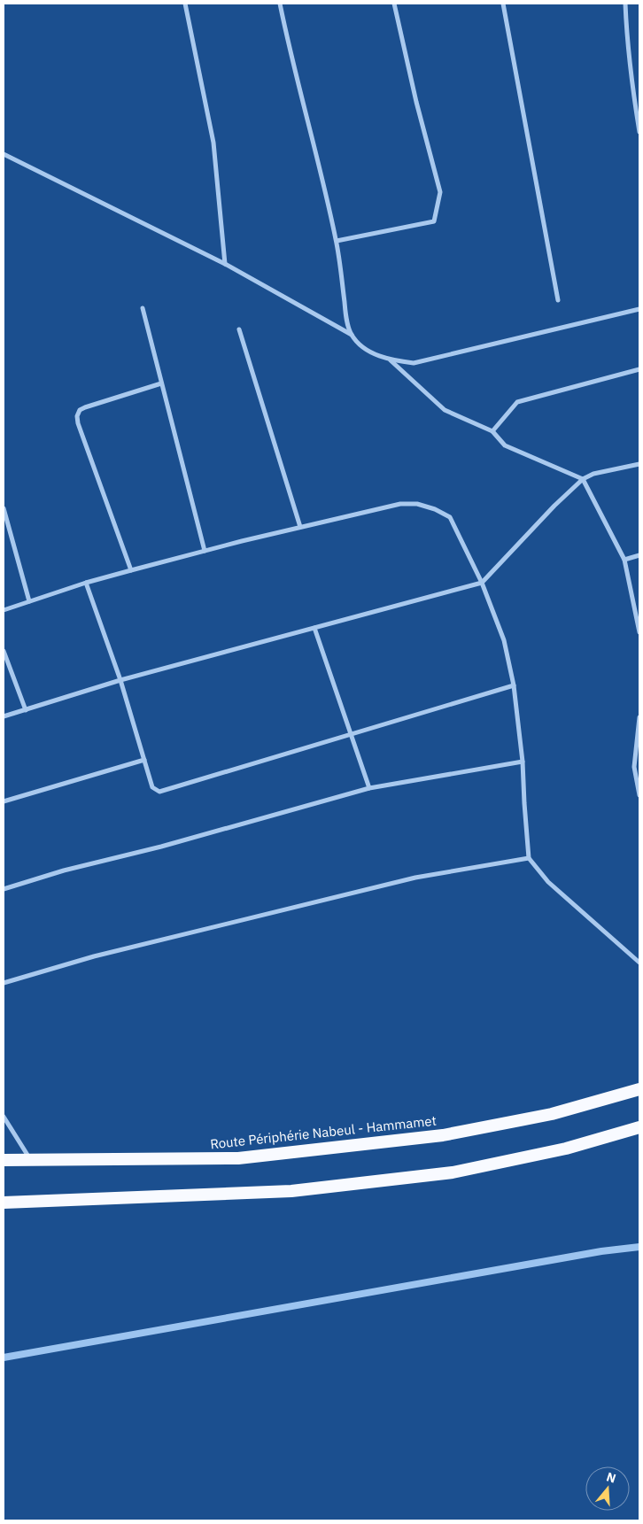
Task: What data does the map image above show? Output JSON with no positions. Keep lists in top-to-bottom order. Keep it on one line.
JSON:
{"streets":{"highway":["Route Périphérie Nabeul - Hammamet"]},"north":"top"}
